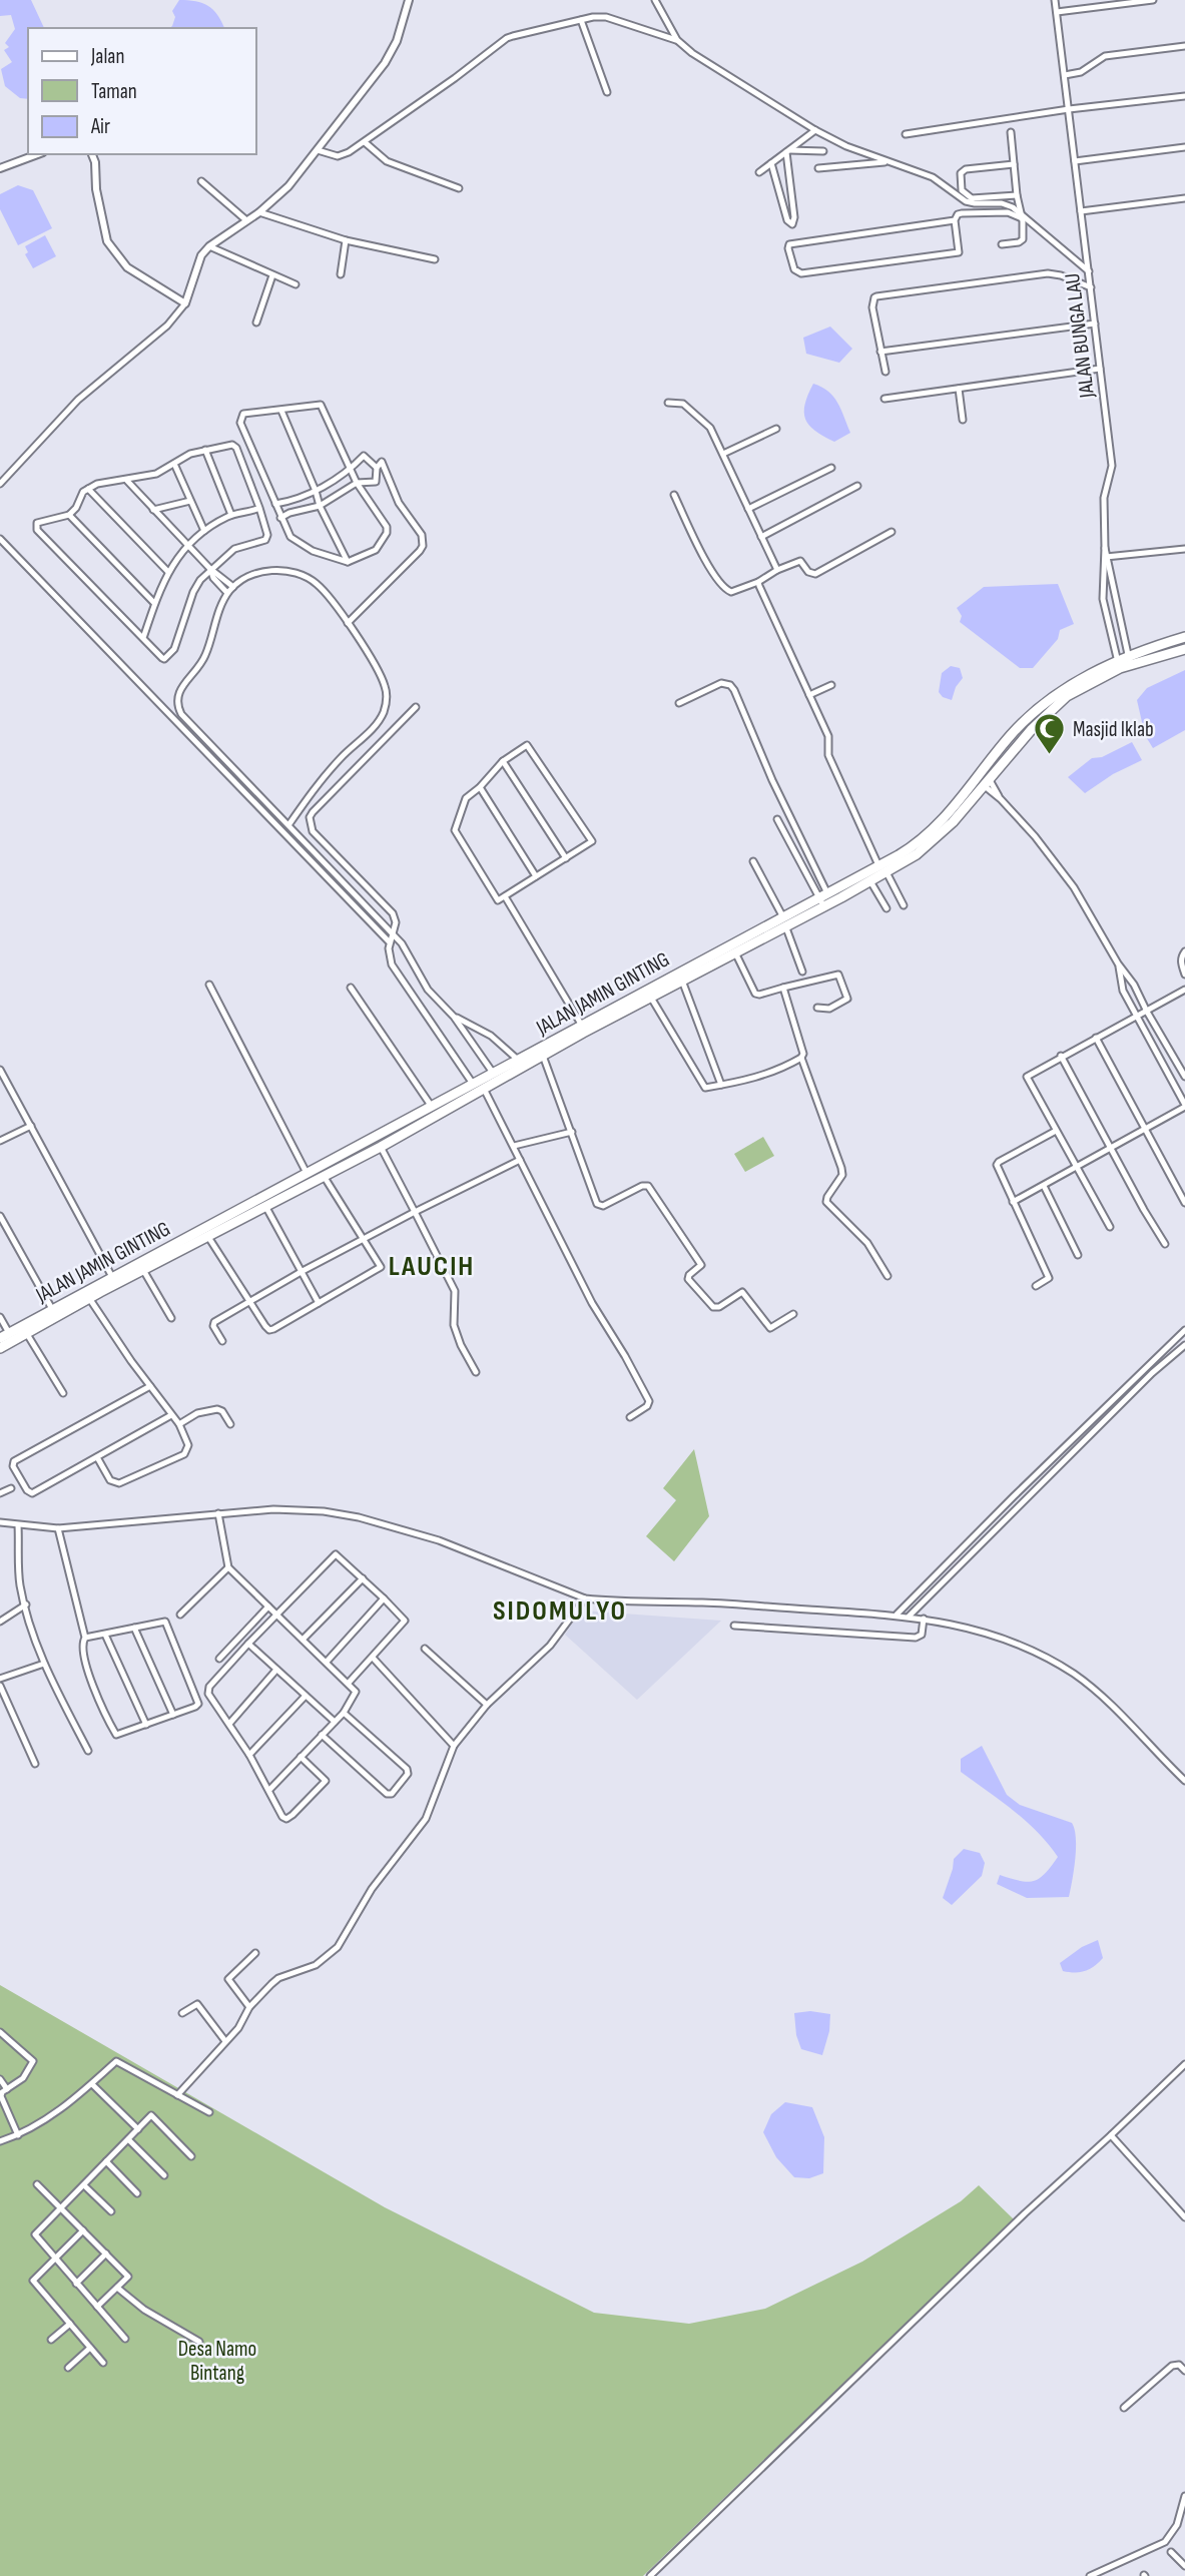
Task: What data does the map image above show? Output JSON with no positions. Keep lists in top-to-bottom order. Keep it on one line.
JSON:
{"streets":{"highway":["JALAN JAMIN GINTING"],"street":["JALAN BUNGA LAU"]},"districts":["LAUCIH","SIDOMULYO"],"parks":["Desa Namo Bintang"],"places":{"mosque":["Masjid Iklab"]},"legend":["Jalan","Taman","Air"]}
